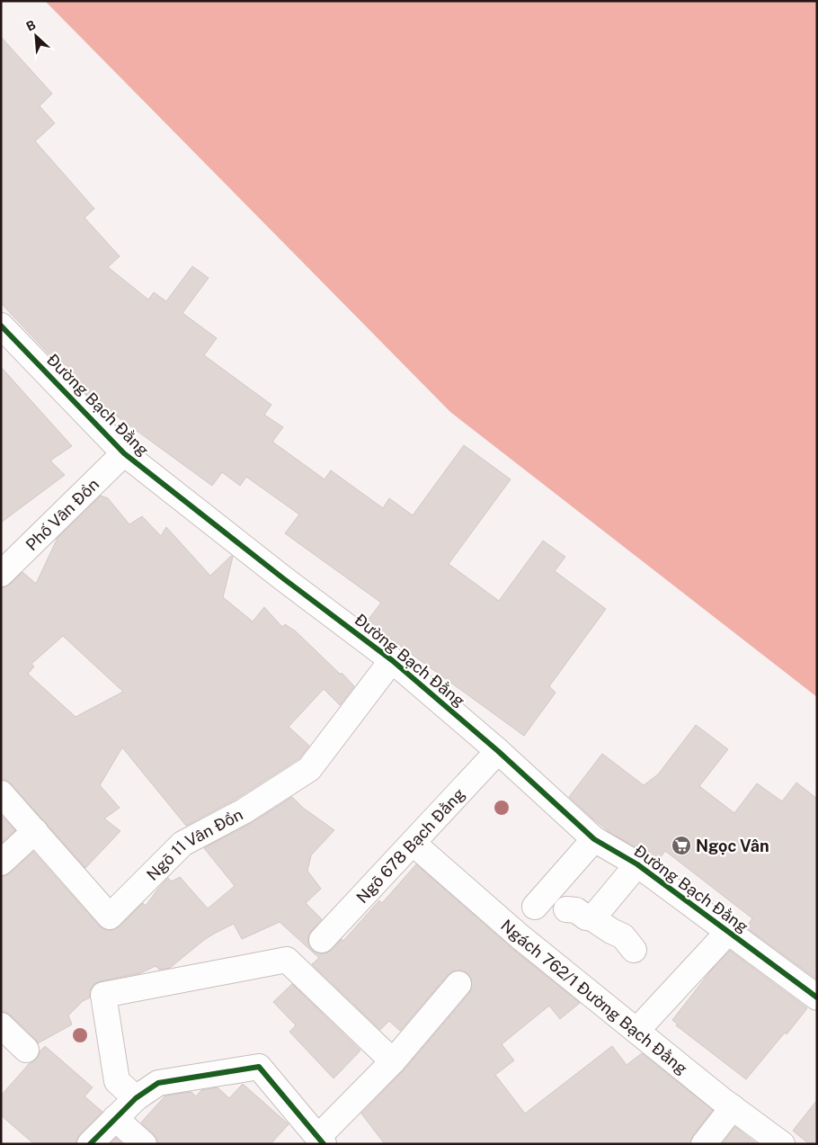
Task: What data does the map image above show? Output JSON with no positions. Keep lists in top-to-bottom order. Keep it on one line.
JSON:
{"streets":{"street":["Đường Bạch Đằng","Phố Vân Đồn","Ngõ 678 Bạch Đằng","Ngõ 11 Vân Đồn","Ngách 762/1 Đường Bạch Đằng"]},"crossings":[["Đường Bạch Đằng","Phố Vân Đồn"],["Đường Bạch Đằng","Ngõ 678 Bạch Đằng"],["Đường Bạch Đằng","Ngõ 11 Vân Đồn"],["Ngõ 678 Bạch Đằng","Ngách 762/1 Đường Bạch Đằng"]],"places":{"supermarket":["Ngọc Vân"]},"north":"top left"}
